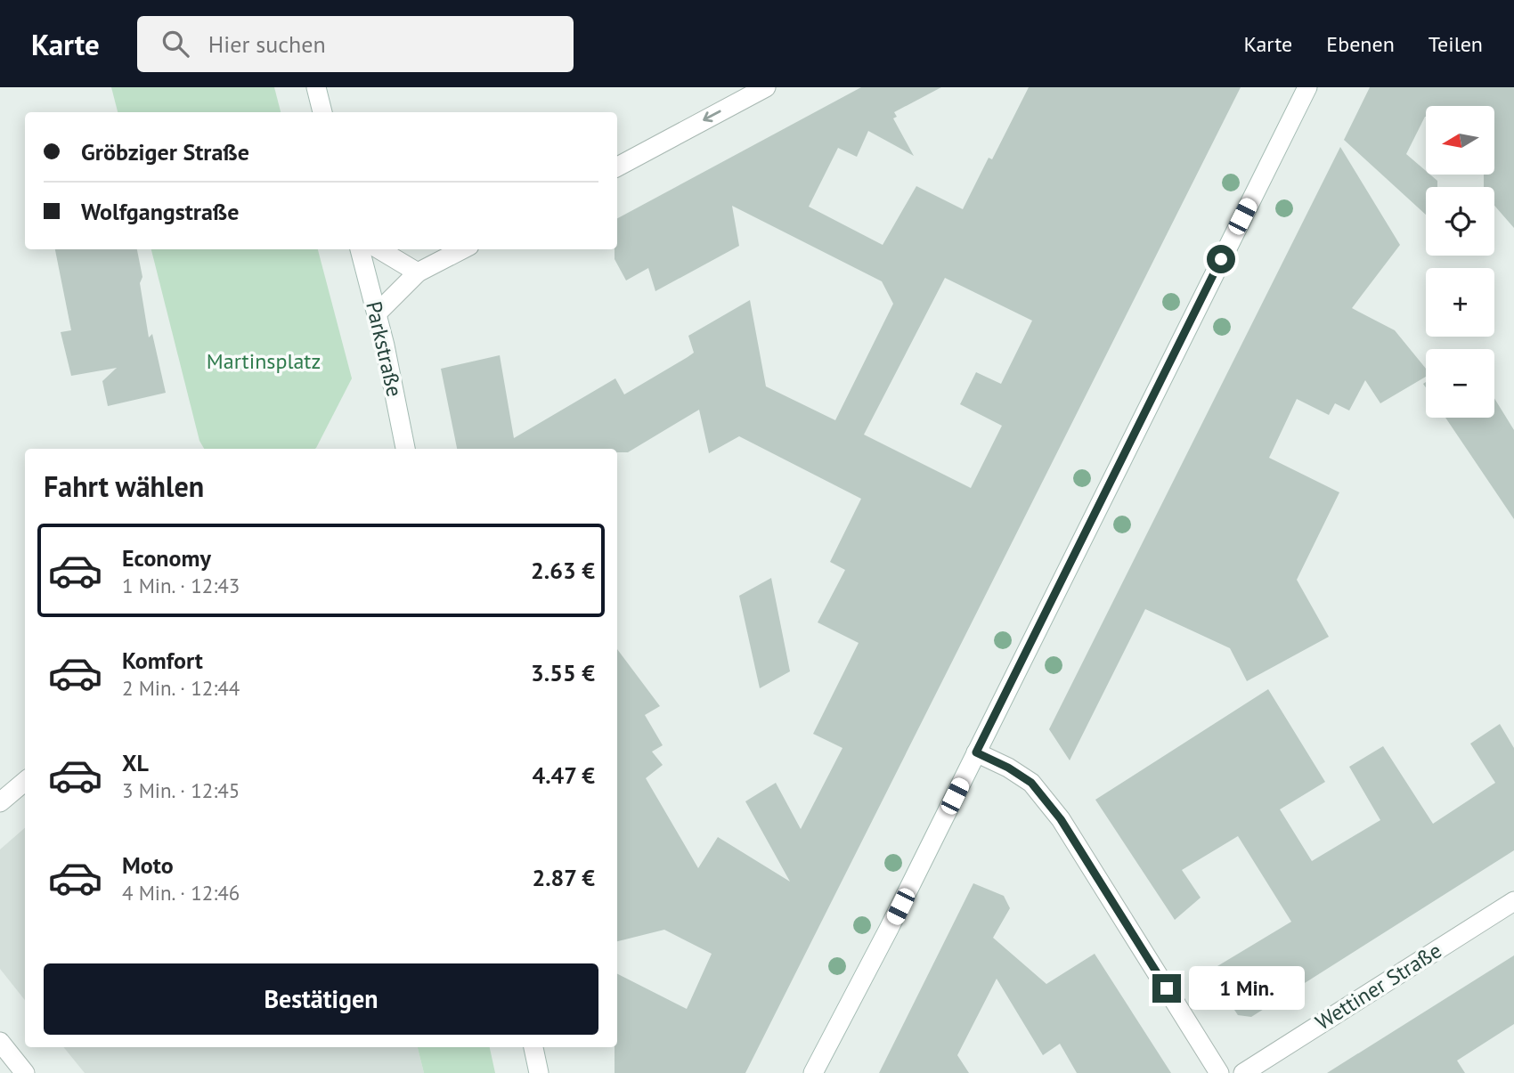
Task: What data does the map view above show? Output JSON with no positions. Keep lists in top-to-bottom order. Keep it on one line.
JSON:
{"streets":{"main road":["Parkstraße","Wettiner Straße"]},"parks":["Martinsplatz"],"north":"left","page":{"header":"Karte","search":"Hier suchen","nav":["Karte","Ebenen","Teilen"],"map_buttons":["+","−"],"banner":["Gröbziger Straße","Wolfgangstraße"],"heading":"Fahrt wählen","list":[{"name":"Economy","note":"1 Min. · 12:43","value":"2.63 €"},{"name":"Komfort","note":"2 Min. · 12:44","value":"3.55 €"},{"name":"XL","note":"3 Min. · 12:45","value":"4.47 €"},{"name":"Moto","note":"4 Min. · 12:46","value":"2.87 €"}],"buttons":"Bestätigen","bubble":"1 Min."}}
